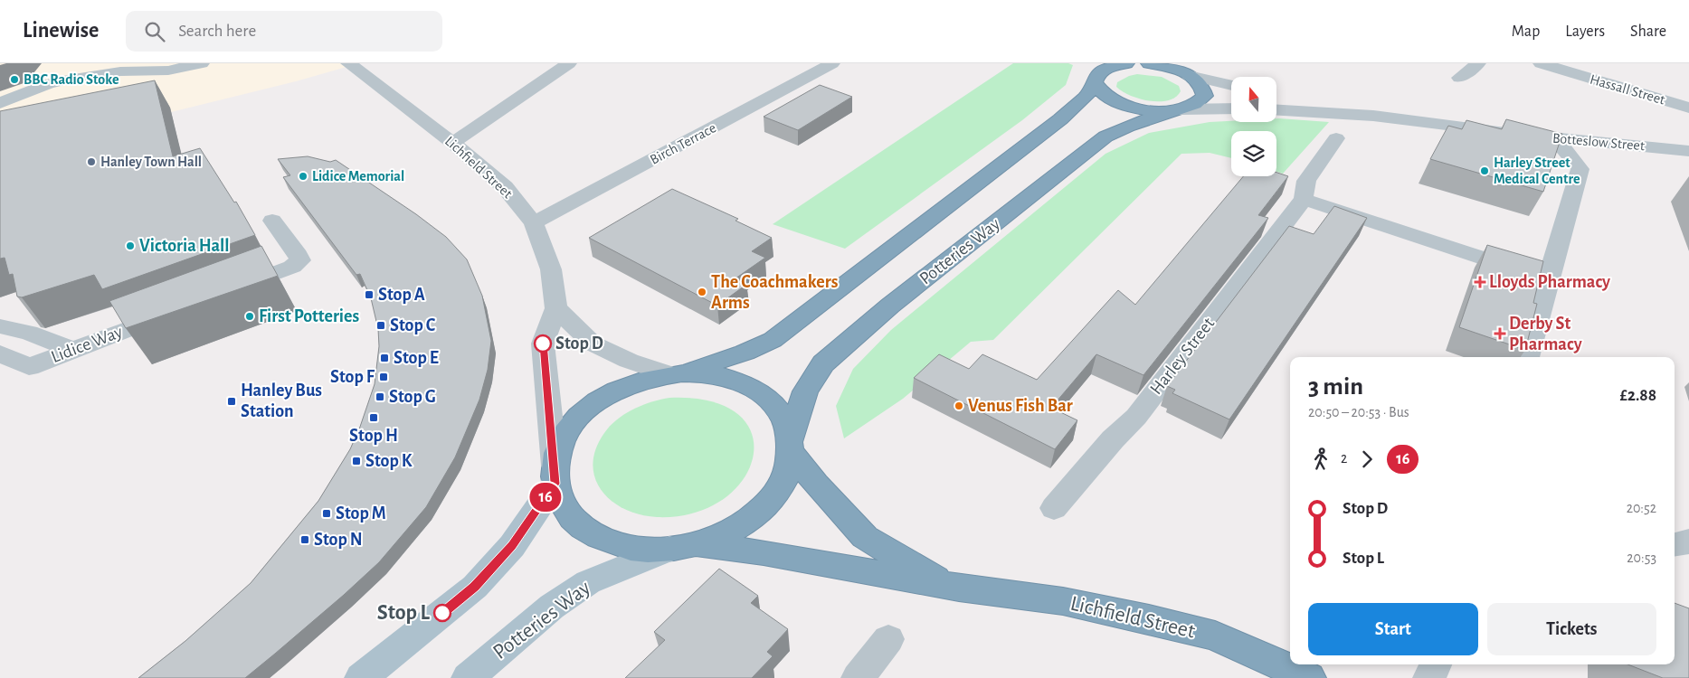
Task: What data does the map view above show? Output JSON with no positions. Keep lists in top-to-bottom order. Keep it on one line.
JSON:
{"streets":{"highway":["Lichfield Street","Potteries Way"],"street":["Hassall Street","Botteslow Street","Birch Terrace","Lidice Way","Harley Street"]},"crossings":[["Birch Terrace","Lichfield Street"],["Lichfield Street","Potteries Way"]],"places":{"other":["BBC Radio Stoke","Hanley Town Hall","Harley Street Medical Centre","Lidice Memorial","Victoria Hall","The Coachmakers Arms","First Potteries","Stop D","Venus Fish Bar","Stop L"],"health":["Lloyds Pharmacy","Derby St Pharmacy"],"transit":["Stop A","Stop C","Stop E","Stop F","Stop G","Hanley Bus Station","Stop H","Stop K","Stop M","Stop N"]},"lines":["bus line 16"],"north":"top","page":{"header":"Linewise","search":"Search here","nav":["Map","Layers","Share"],"on_map":"16","heading":["3 min","20:50 – 20:53 · Bus","£2.88"],"legs":["2","16"],"list":[{"name":"Stop D","value":"20:52"},{"name":"Stop L","value":"20:53"}],"buttons":["Start","Tickets"]}}
